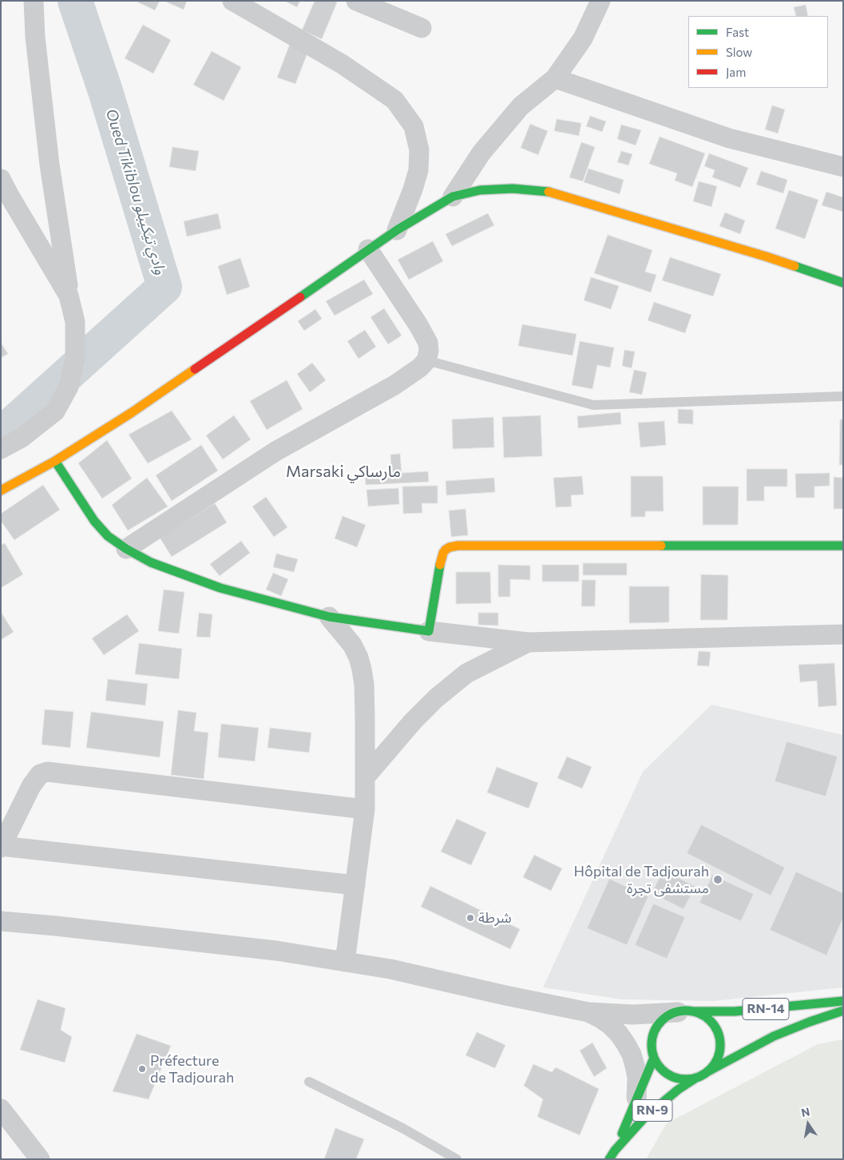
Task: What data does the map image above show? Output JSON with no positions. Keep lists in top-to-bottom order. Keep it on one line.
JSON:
{"streets":{"street":["RN-14","RN-9"]},"crossings":[["RN-14","RN-9"]],"districts":["Marsaki مارساكي"],"water":["Oued Tikiblou وادي تيكيبلو"],"places":["Hôpital de Tadjourah مستشفى تجرة","شرطة","Préfecture de Tadjourah"],"legend":["Fast","Slow","Jam"],"north":"top"}
